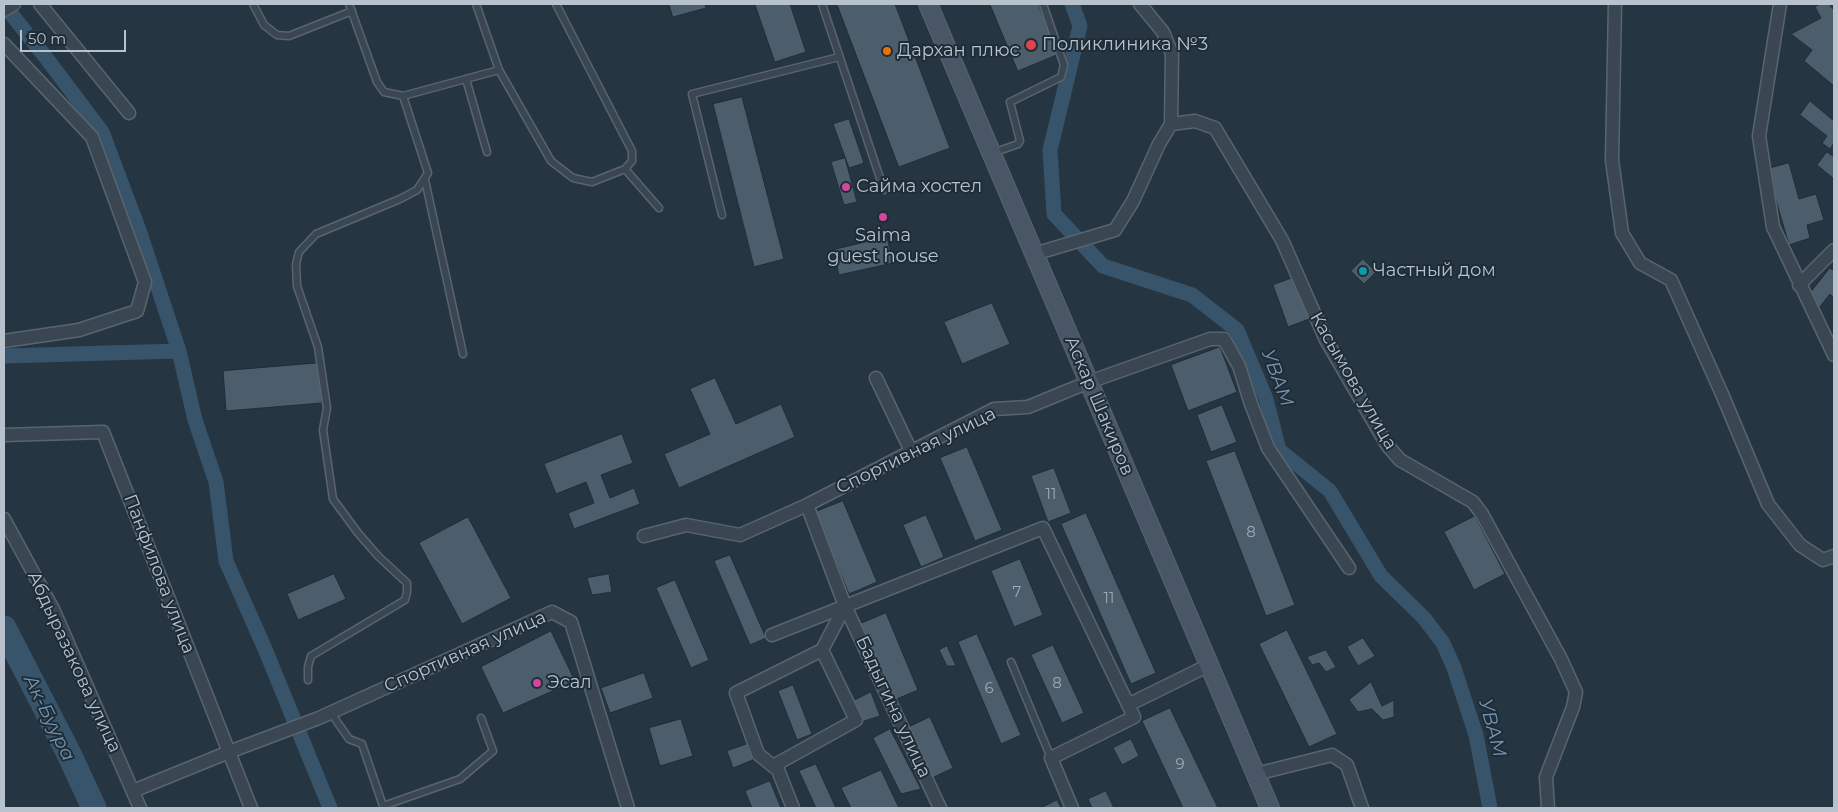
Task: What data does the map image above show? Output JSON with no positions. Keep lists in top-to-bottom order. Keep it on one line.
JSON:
{"streets":{"main road":["Аскар Шакиров"],"street":["Касымова улица","Спортивная улица","Панфилова улица","Абдыразакова улица","Бадыгина улица"]},"crossings":[["Аскар Шакиров","Спортивная улица"],["Спортивная улица","Бадыгина улица"]],"water":["УВАМ","Ак-Буура"],"places":["Поликлиника №3","Дархан плюс","Сайма хостел","Saima guest house","Частный дом","Эсал"],"house_numbers":["11","8","7","11","8","6","9"],"scale_bar":"50 m"}
